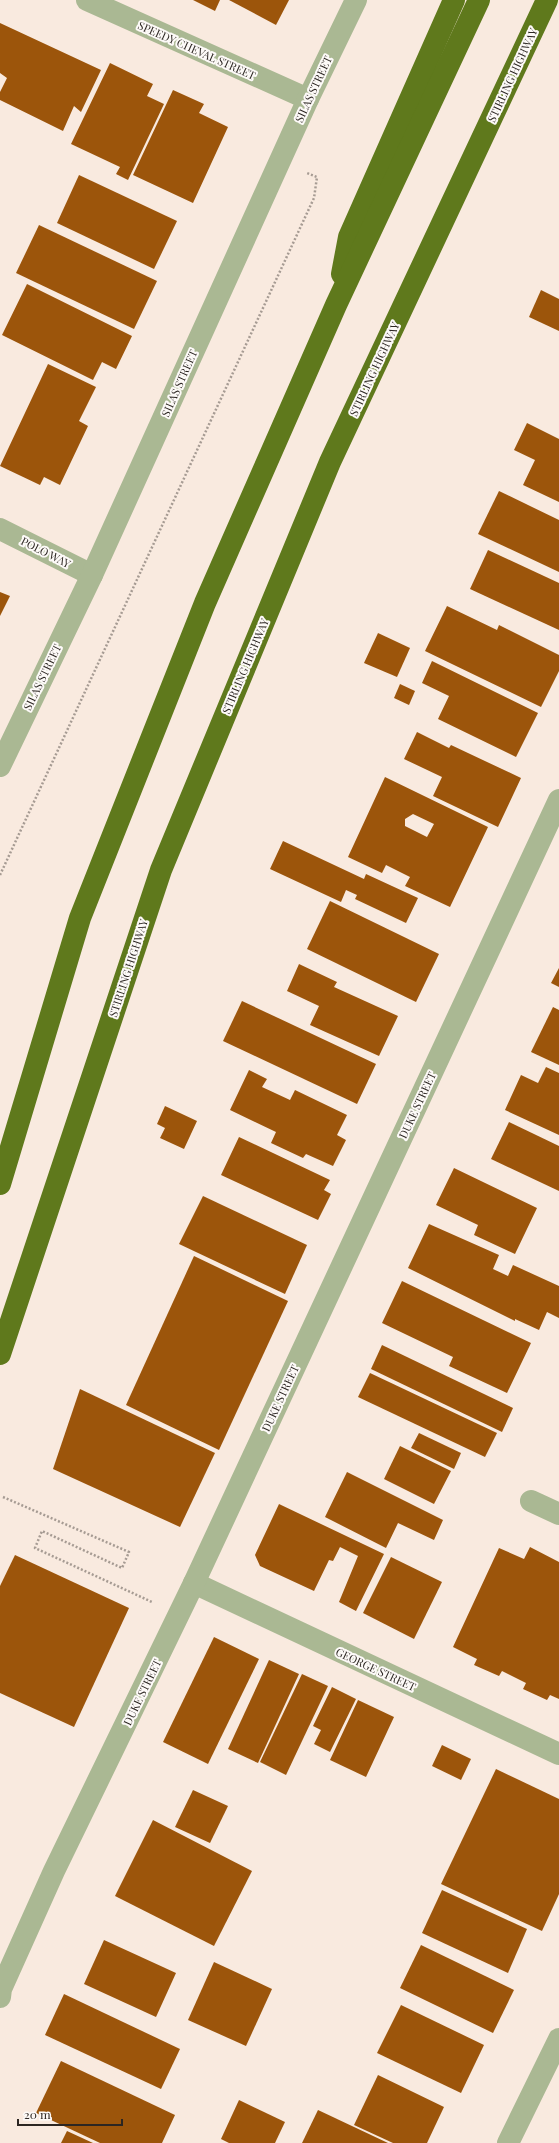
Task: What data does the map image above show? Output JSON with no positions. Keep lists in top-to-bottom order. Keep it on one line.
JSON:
{"streets":{"highway":["STIRLING HIGHWAY"],"street":["SPEEDY CHEVAL STREET","SILAS STREET","POLO WAY","DUKE STREET","GEORGE STREET"]},"crossings":[["SPEEDY CHEVAL STREET","SILAS STREET"],["SILAS STREET","POLO WAY"],["DUKE STREET","GEORGE STREET"]],"scale_bar":"20 m"}
